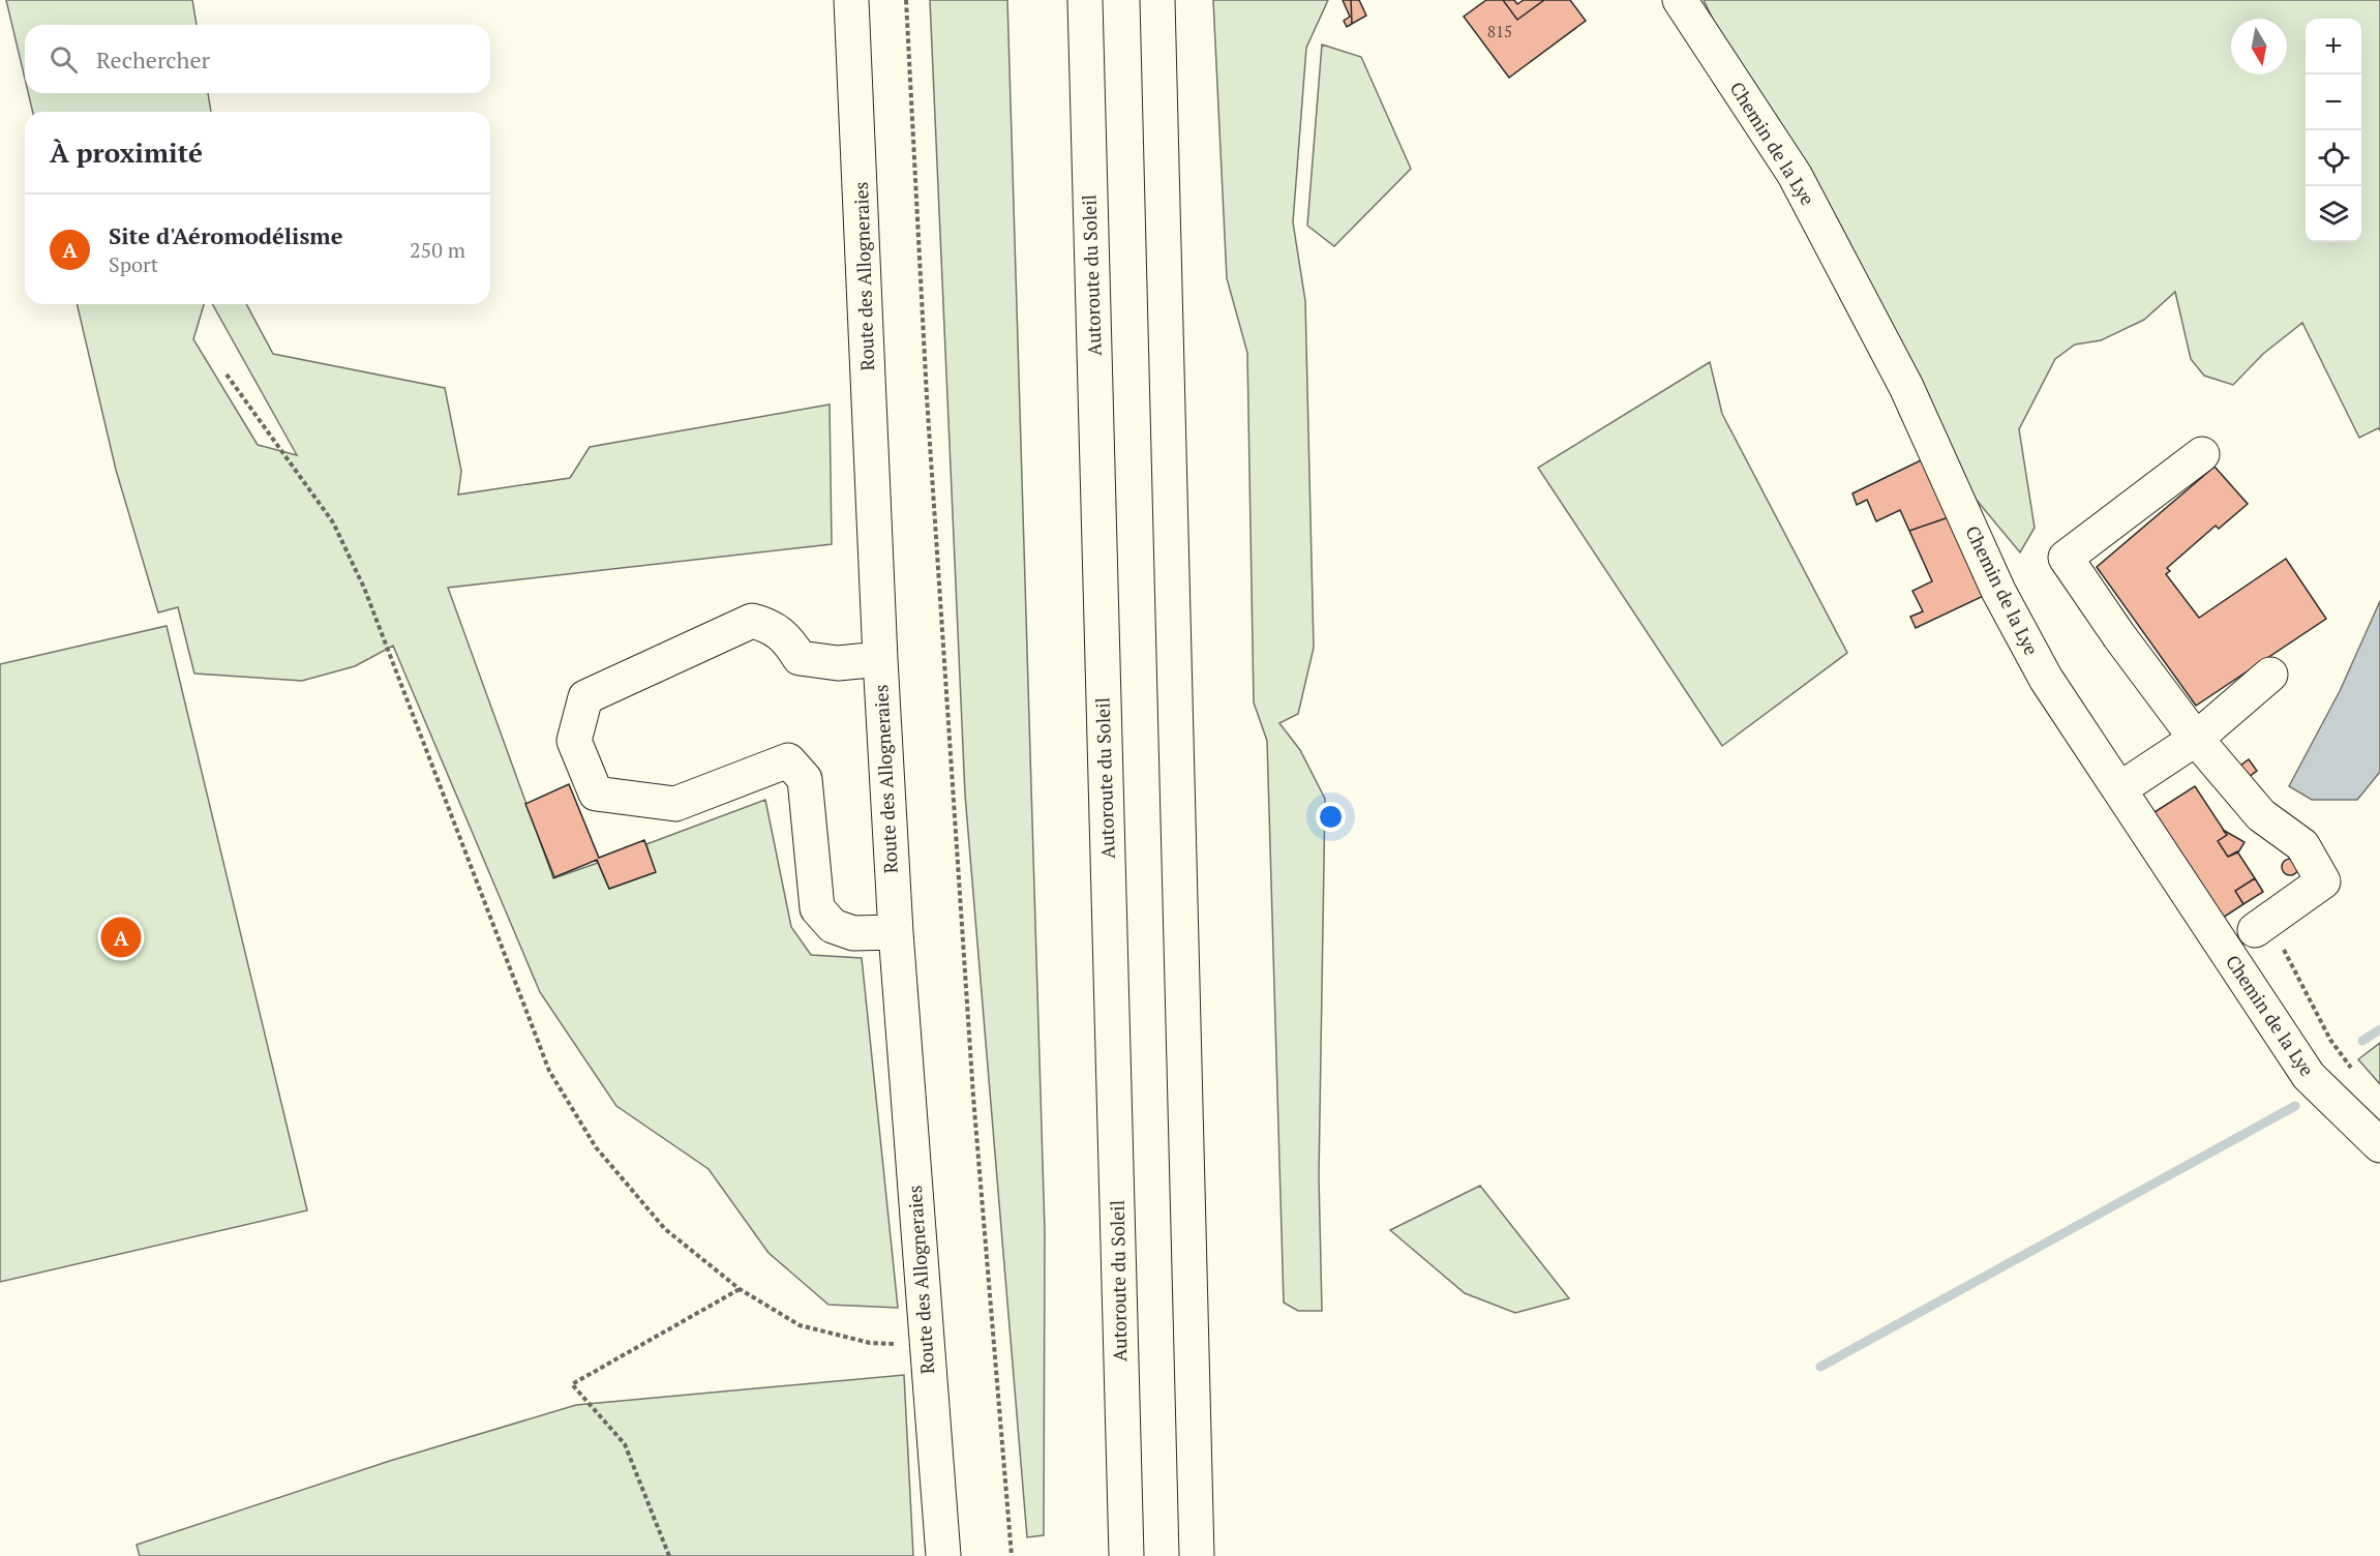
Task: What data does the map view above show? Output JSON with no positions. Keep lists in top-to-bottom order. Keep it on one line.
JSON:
{"streets":{"main road":["Chemin de la Lye","Autoroute du Soleil","Route des Allogneraies"]},"house_numbers":["815"],"north":"bottom","page":{"map_buttons":["+","−"],"search":"Rechercher","heading":"À proximité","list":[{"mark":"A","name":"Site d'Aéromodélisme","note":"Sport","value":"250 m"}],"pins":"A"}}
